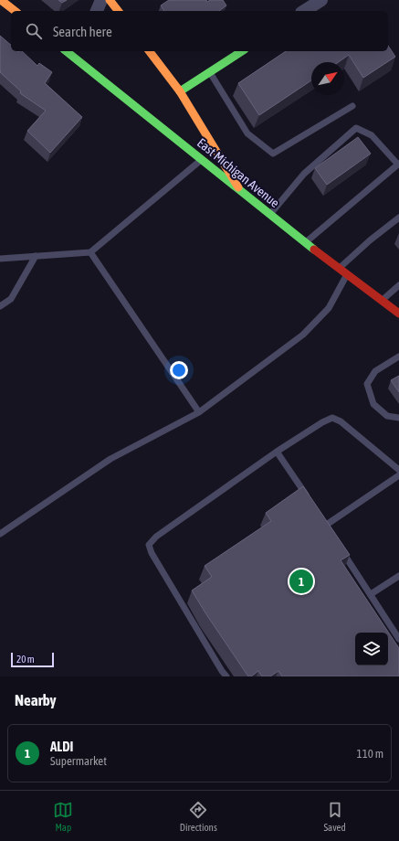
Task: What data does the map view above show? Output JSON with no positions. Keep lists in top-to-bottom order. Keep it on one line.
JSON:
{"streets":{"main road":["East Michigan Avenue"]},"scale_bar":"20 m","north":"top right","page":{"search":"Search here","pins":"1","scale":"20 m","heading":"Nearby","list":[{"mark":"1","name":"ALDI","note":"Supermarket","value":"110 m"}],"nav":["Map","Directions","Saved"]}}
